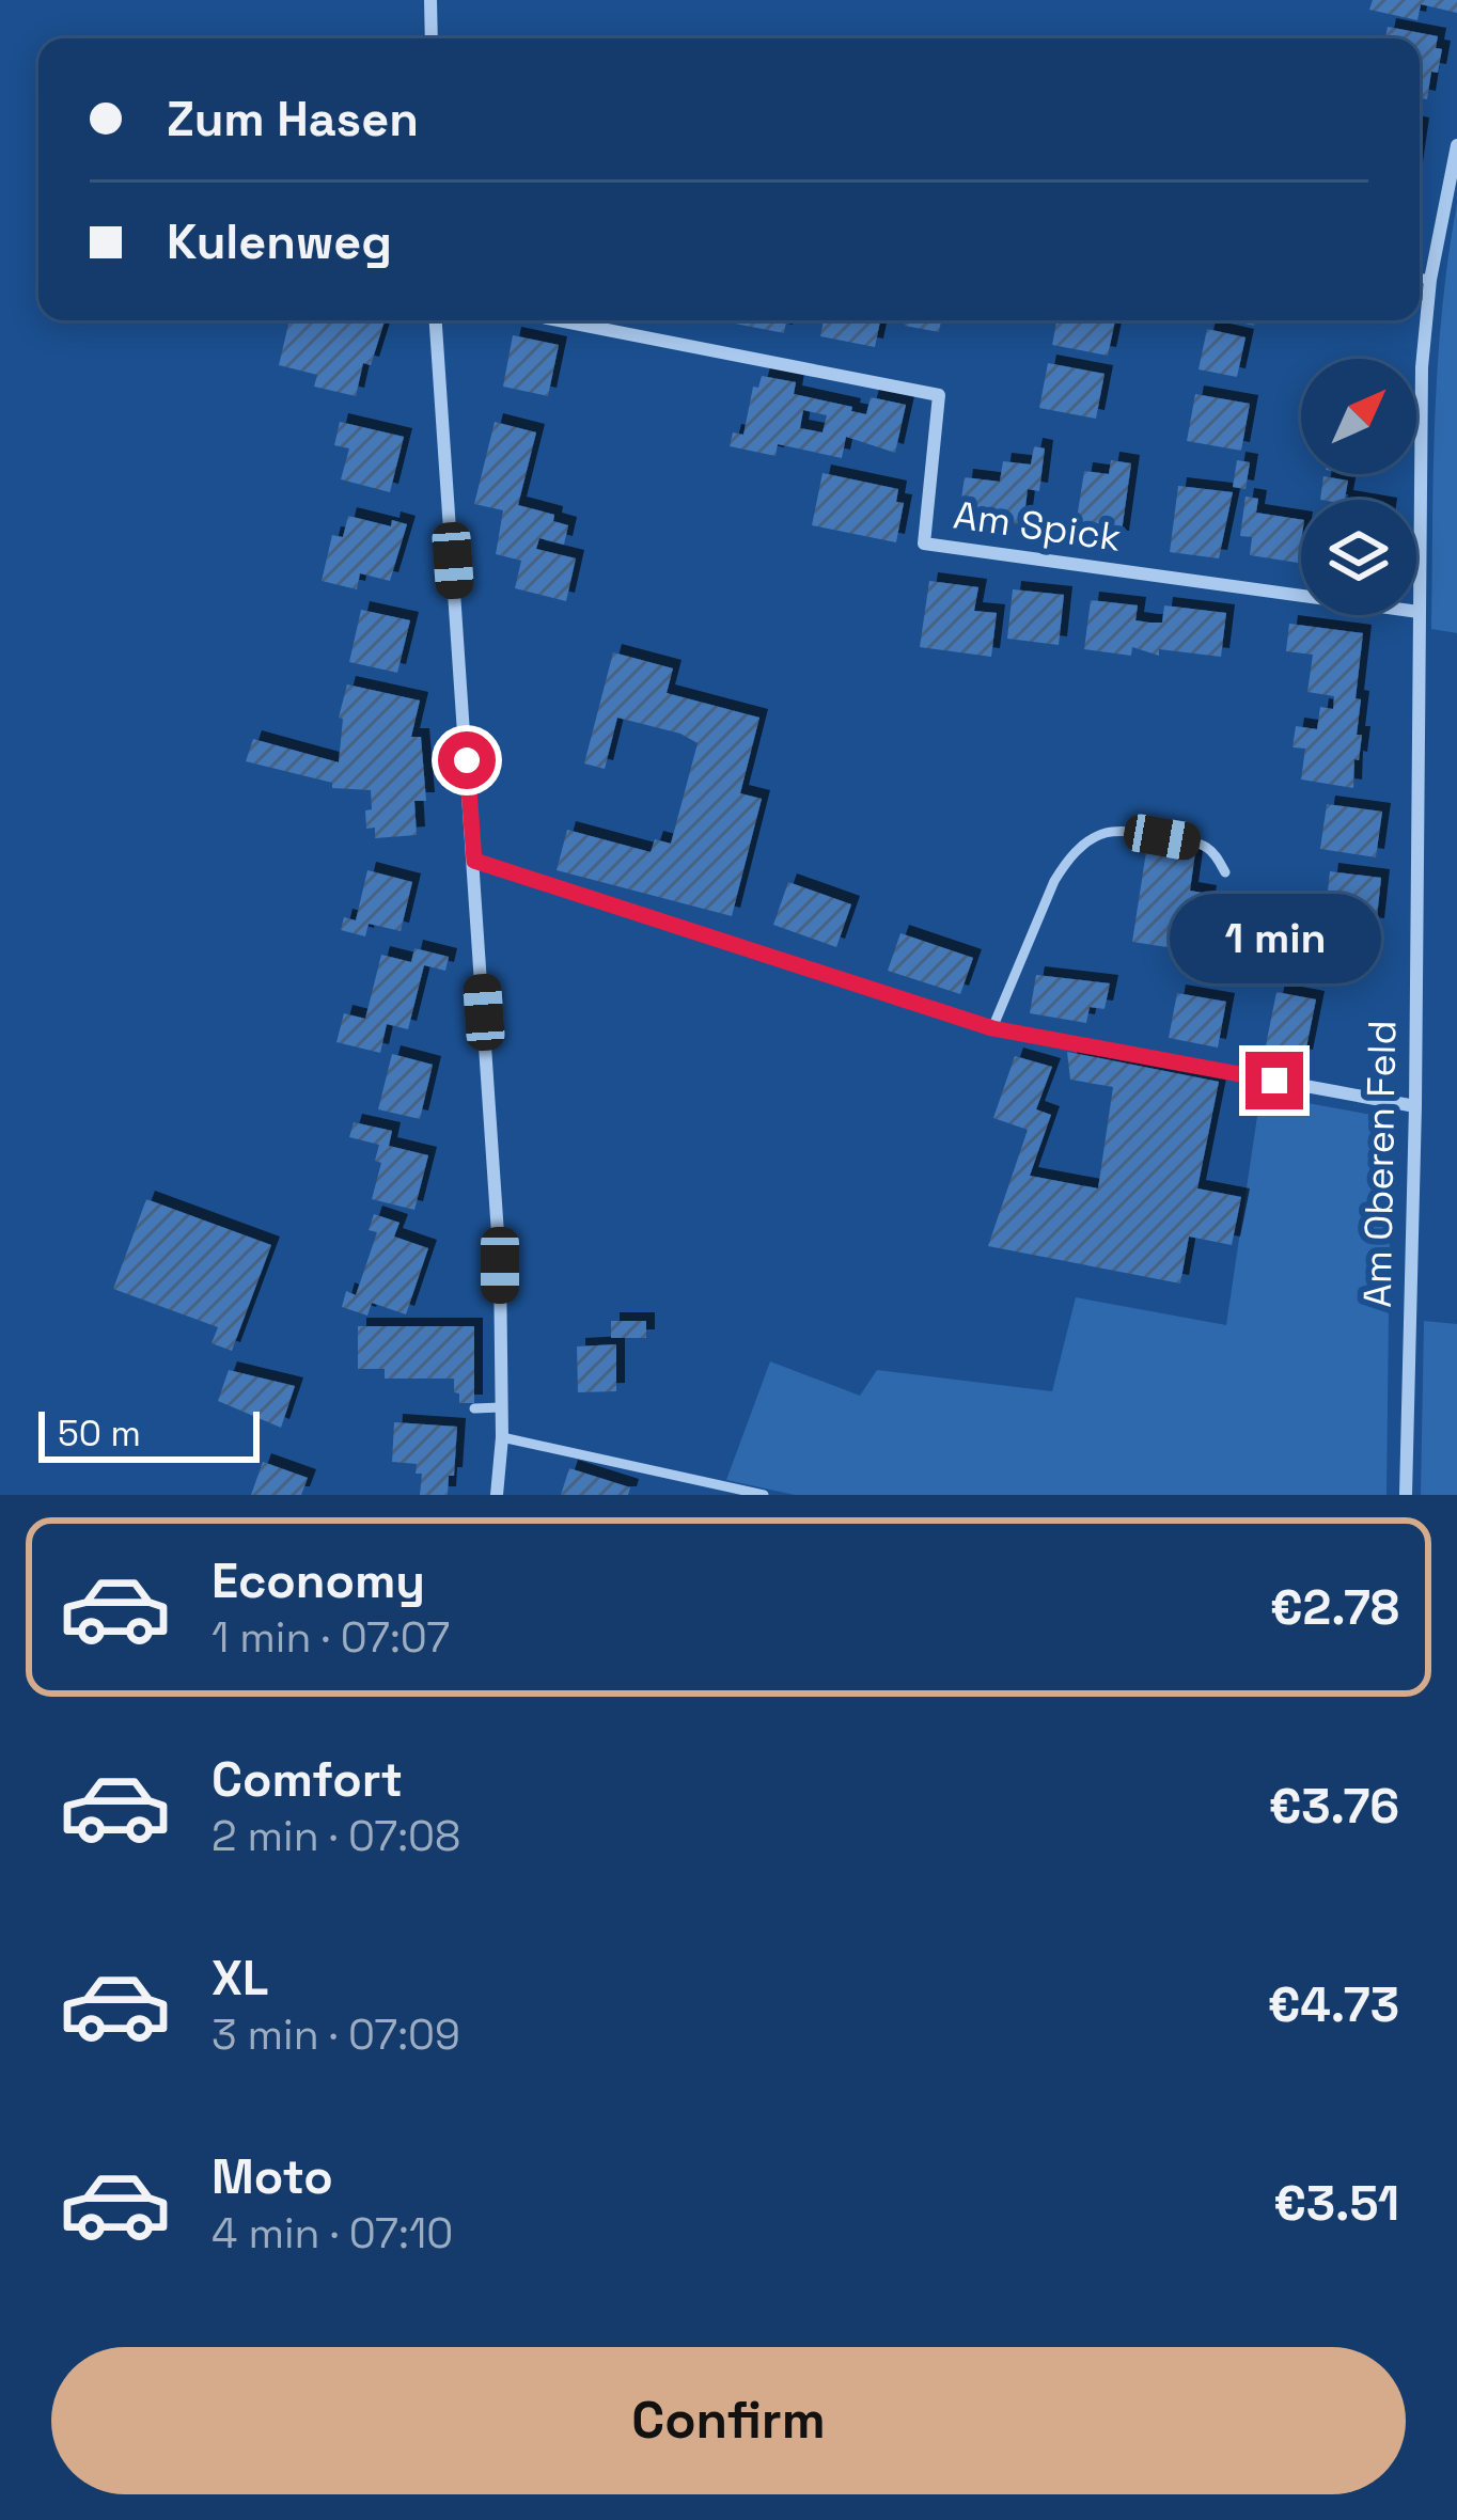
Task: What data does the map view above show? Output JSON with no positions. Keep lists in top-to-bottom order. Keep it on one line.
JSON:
{"streets":{"street":["Am Spick","Am Oberen Feld"]},"crossings":[["Am Spick","Am Oberen Feld"]],"scale_bar":"50 m","north":"top right","page":{"banner":["Zum Hasen","Kulenweg"],"bubble":"1 min","scale":"50 m","list":[{"name":"Economy","note":"1 min · 07:07","value":"€2.78"},{"name":"Comfort","note":"2 min · 07:08","value":"€3.76"},{"name":"XL","note":"3 min · 07:09","value":"€4.73"},{"name":"Moto","note":"4 min · 07:10","value":"€3.51"}],"buttons":"Confirm"}}
